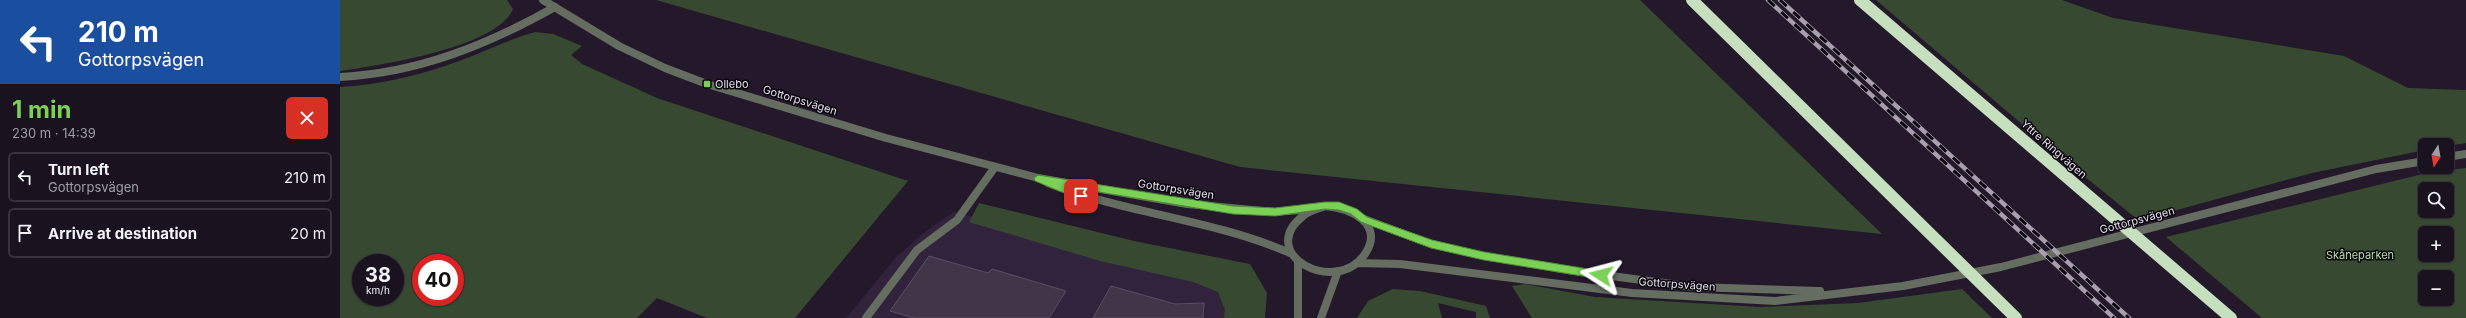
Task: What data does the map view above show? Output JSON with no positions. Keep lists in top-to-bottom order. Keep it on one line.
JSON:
{"streets":{"highway":["Yttre Ringvägen"],"street":["Gottorpsvägen"]},"parks":["Skåneparken"],"places":{"transit":["Ollebo"]},"north":"bottom","page":{"turn":["210 m","Gottorpsvägen"],"heading":["1 min","230 m · 14:39"],"map_buttons":["+","−"],"list":[{"name":"Turn left","note":"Gottorpsvägen","value":"210 m"},{"name":"Arrive at destination","value":"20 m"}],"speed":"38 km/h","limit":"40"}}
